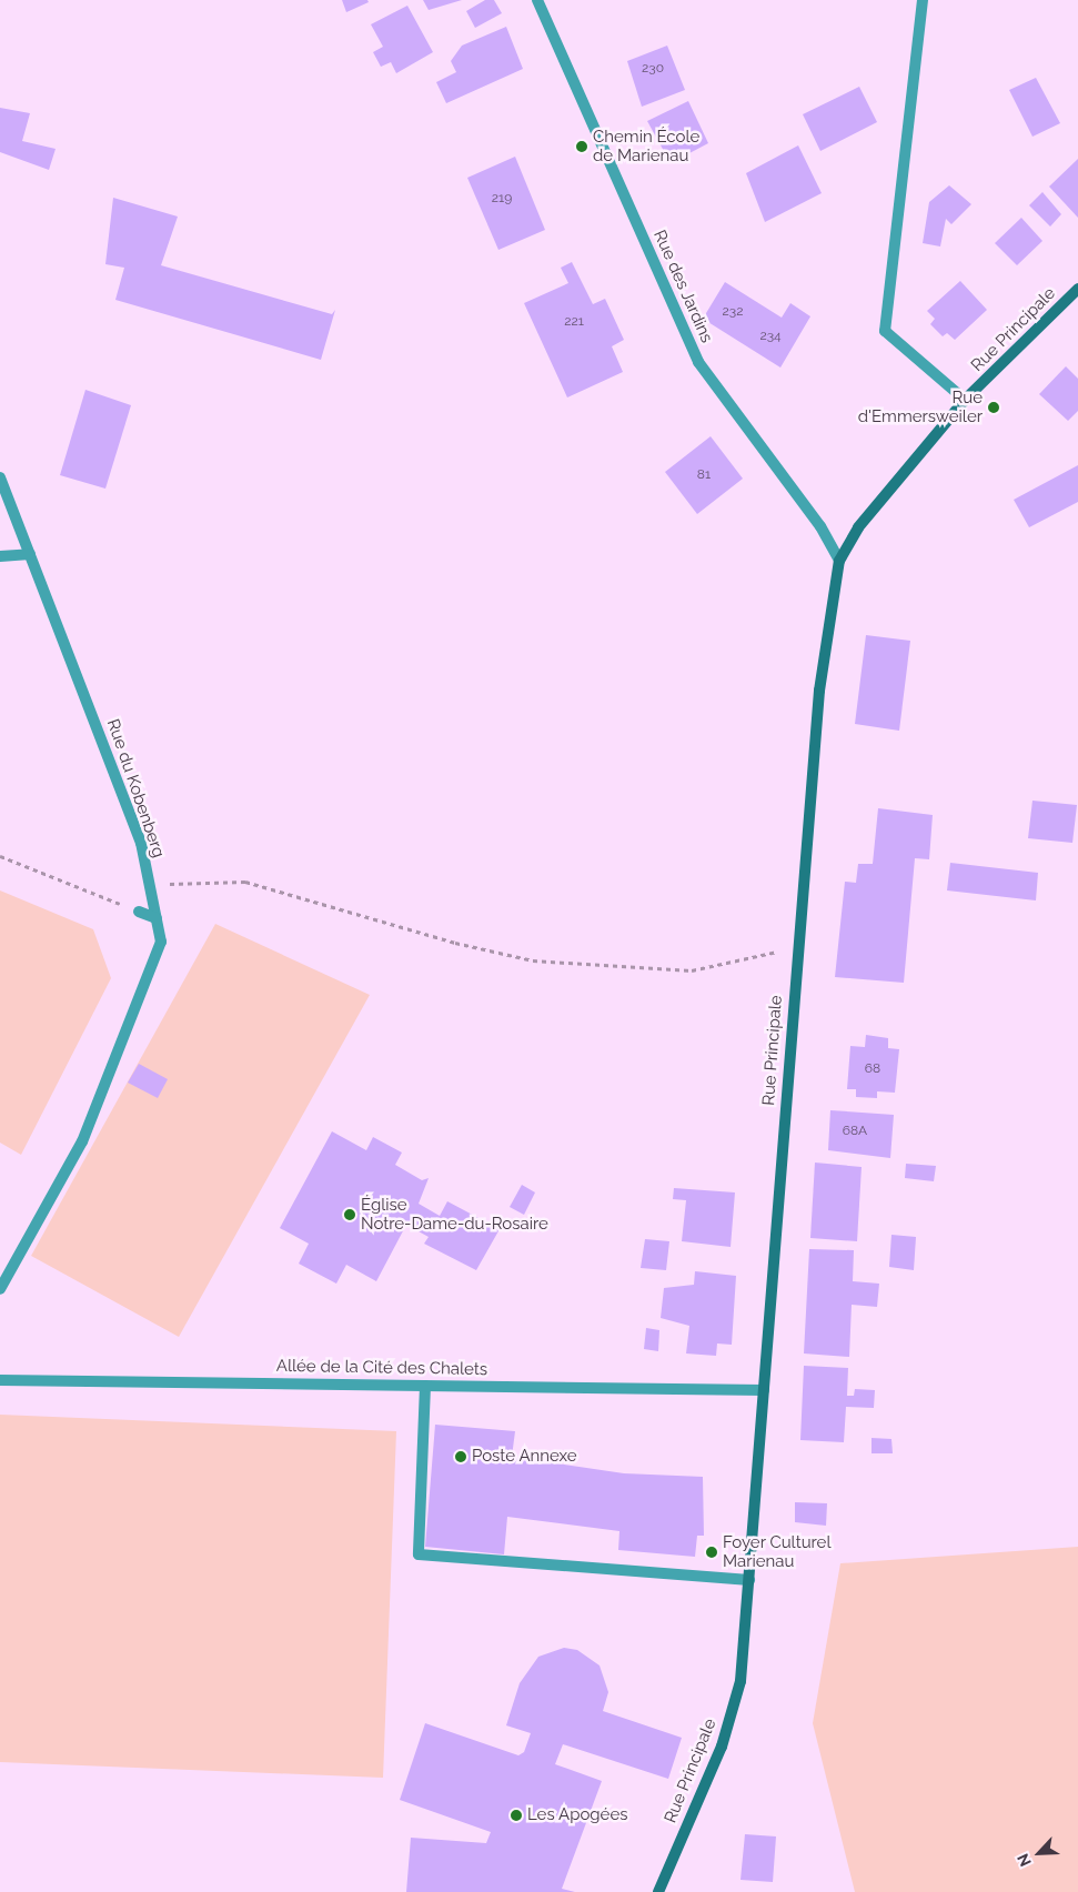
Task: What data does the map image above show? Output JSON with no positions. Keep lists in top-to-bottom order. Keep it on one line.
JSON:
{"streets":{"main road":["Rue Principale"],"street":["Rue des Jardins","Rue du Kobenberg","Allée de la Cité des Chalets"]},"crossings":[["Rue des Jardins","Rue Principale"],["Rue Principale","Allée de la Cité des Chalets"]],"places":["Chemin École de Marienau","Rue d'Emmersweiler","Église Notre-Dame-du-Rosaire","Poste Annexe","Foyer Culturel Marienau","Les Apogées"],"house_numbers":["230","219","232","221","234","81","68","68A"],"north":"bottom left"}
